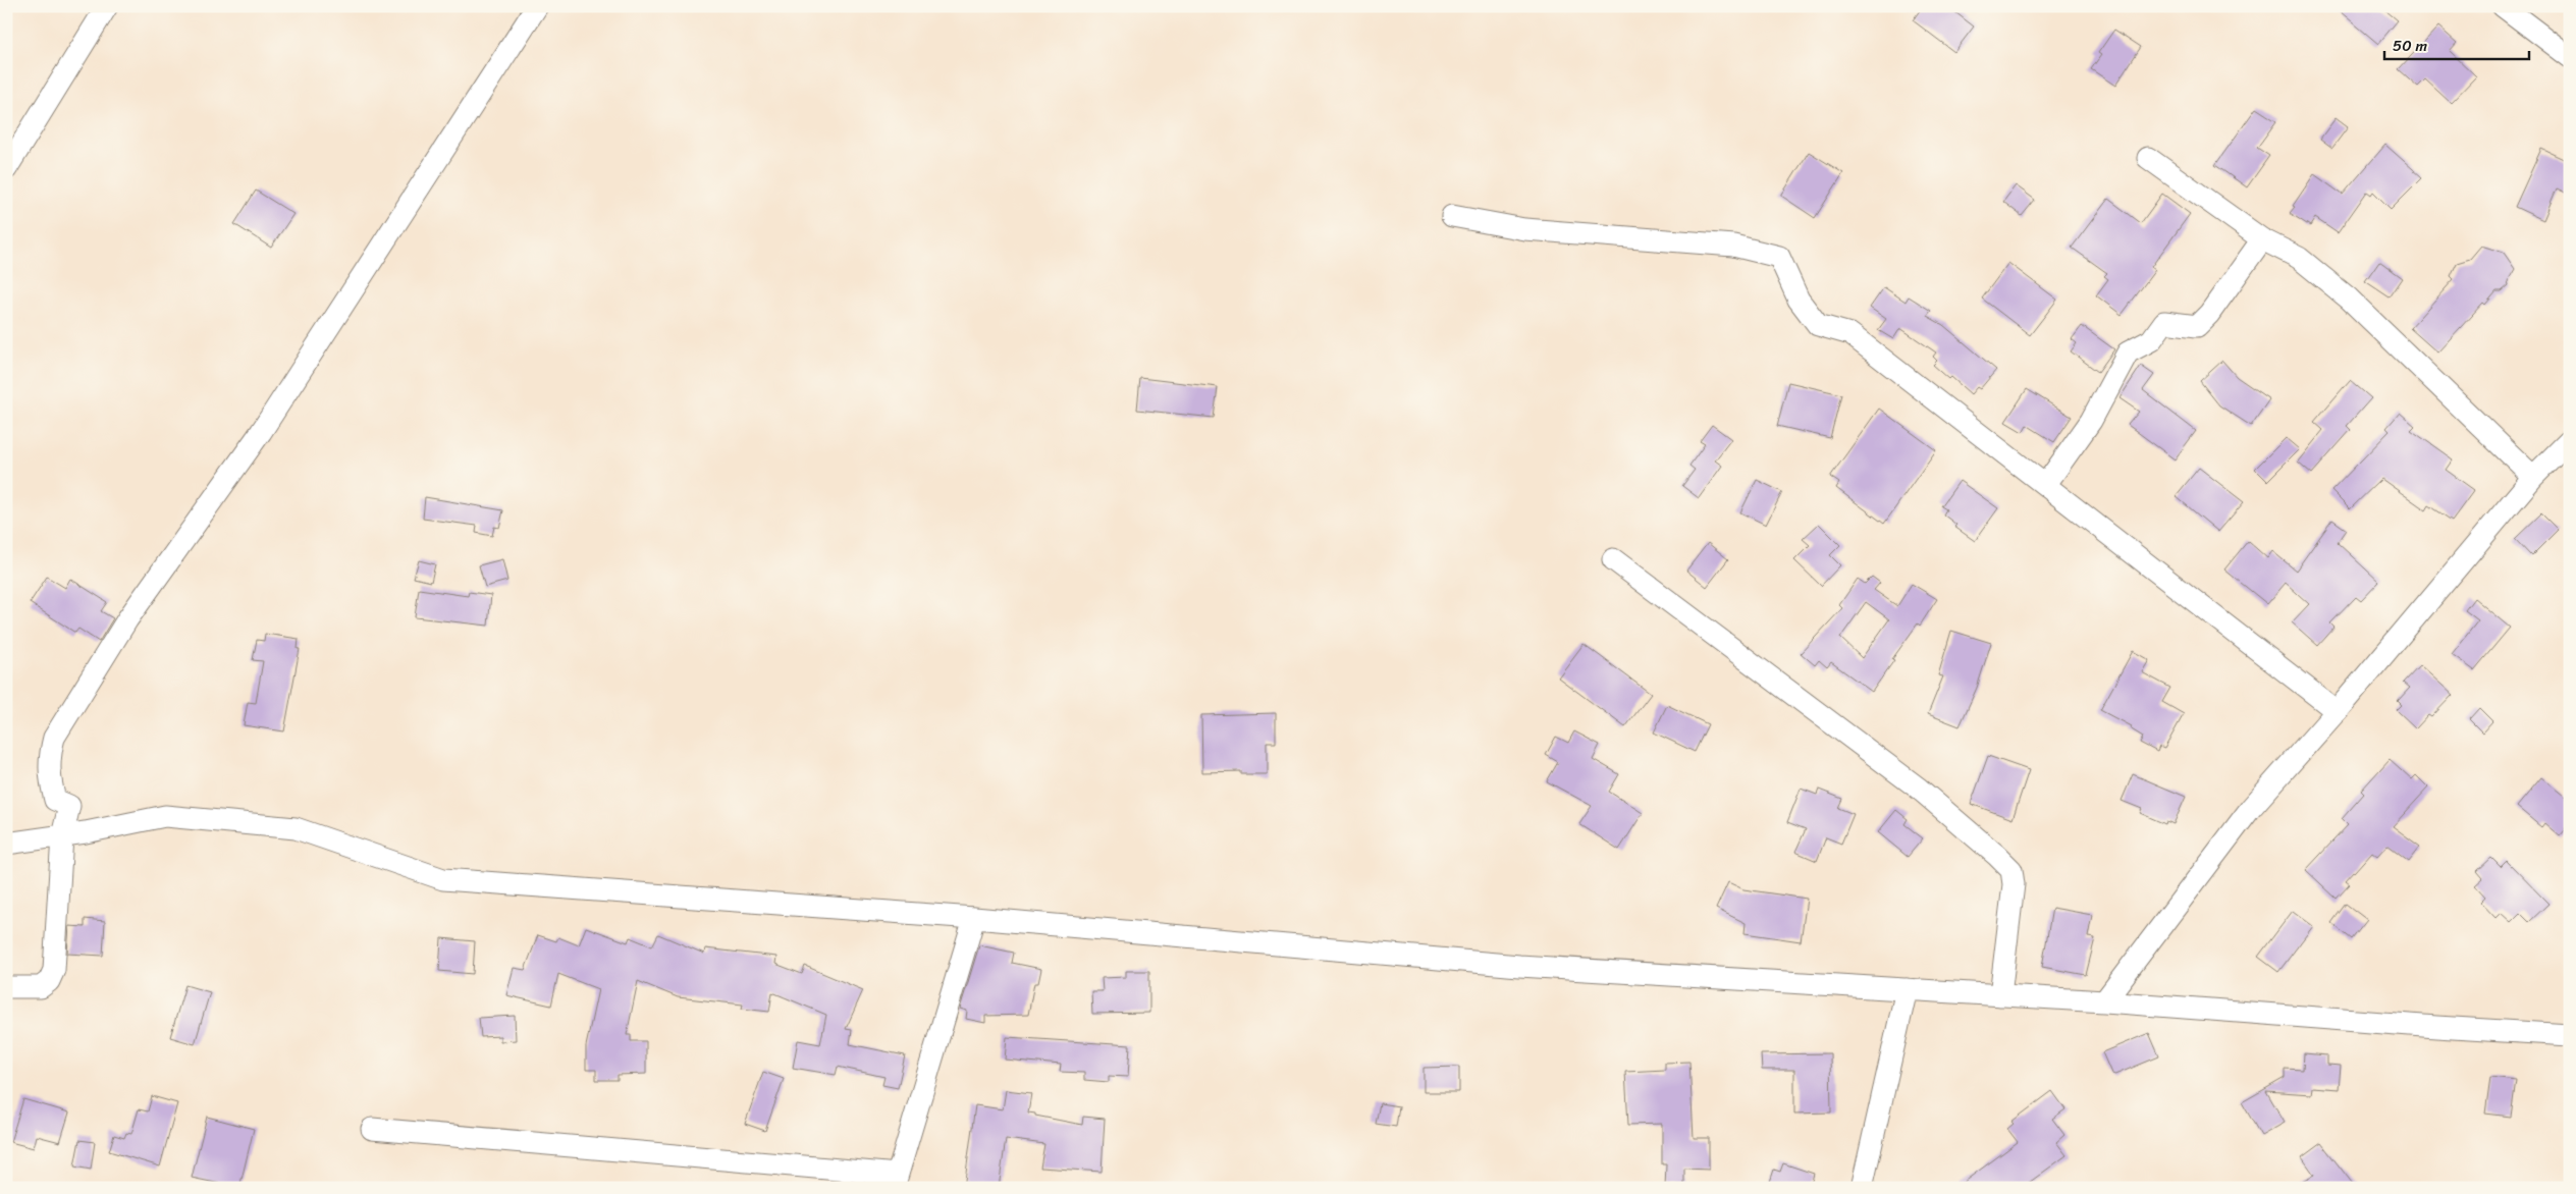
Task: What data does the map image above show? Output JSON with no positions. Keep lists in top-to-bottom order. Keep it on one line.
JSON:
{"scale_bar":"50 m"}
